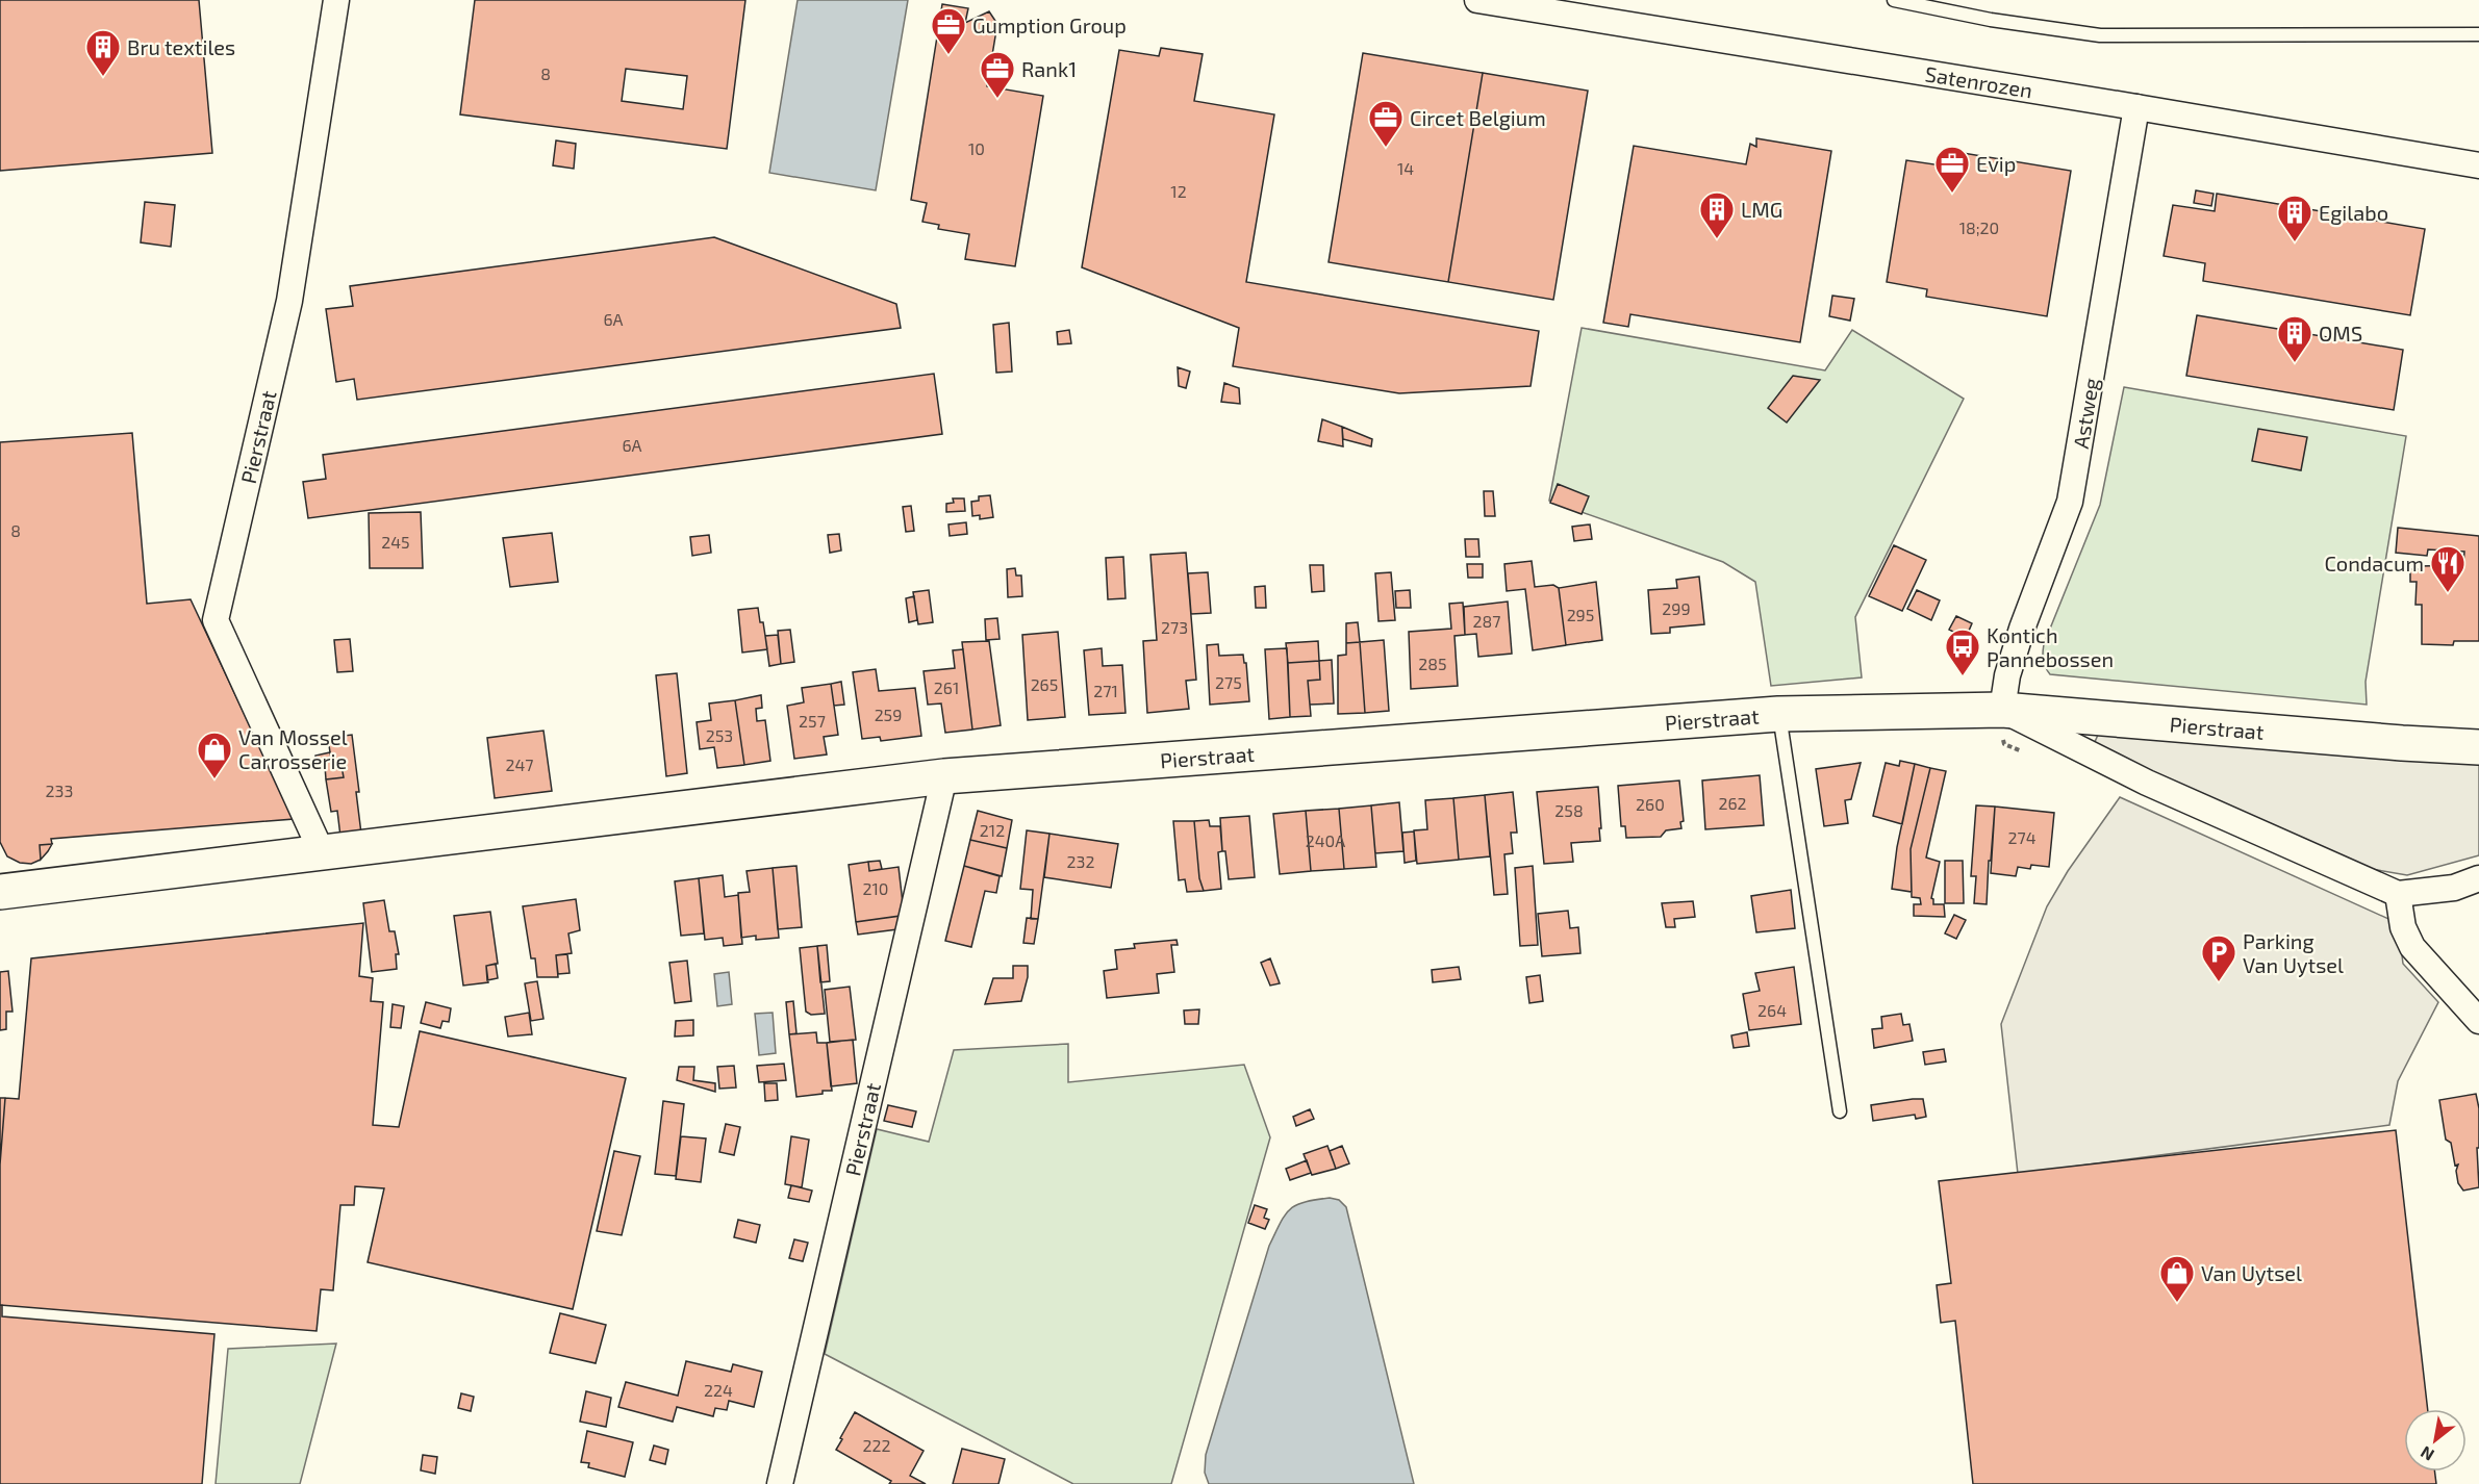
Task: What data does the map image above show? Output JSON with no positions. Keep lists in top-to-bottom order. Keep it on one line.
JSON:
{"streets":{"street":["Satenrozen","Astweg","Pierstraat"]},"crossings":[["Satenrozen","Astweg"],["Astweg","Pierstraat"]],"places":{"office":["Gumption Group","Rank1","Circet Belgium","Evip"],"building":["Bru textiles","LMG","Egilabo","OMS"],"restaurant":["Condacum"],"bus stop":["Kontich Pannebossen"],"shop":["Van Mossel Carrosserie","Van Uytsel"],"parking":["Parking Van Uytsel"]},"house_numbers":["8","10","14","12","18;20","6A","6A","8","245","299","295","287","273","285","275","265","261","271","259","257","253","247","233","262","260","258","212","274","240A","232","210","264","224","222"],"north":"bottom left"}
